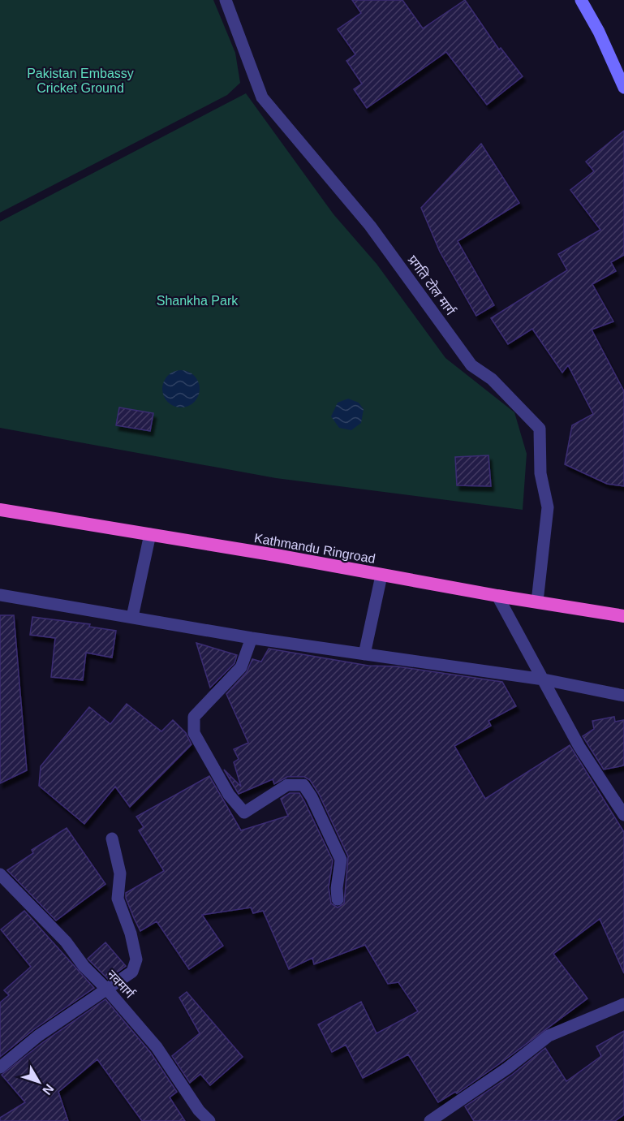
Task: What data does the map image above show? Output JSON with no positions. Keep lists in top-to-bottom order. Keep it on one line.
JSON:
{"streets":{"highway":["Kathmandu Ringroad"],"street":["प्रगति टोल मार्ग","नवमार्ग"]},"crossings":[["प्रगति टोल मार्ग","Kathmandu Ringroad"]],"parks":["Pakistan Embassy Cricket Ground","Shankha Park"],"north":"bottom right"}
